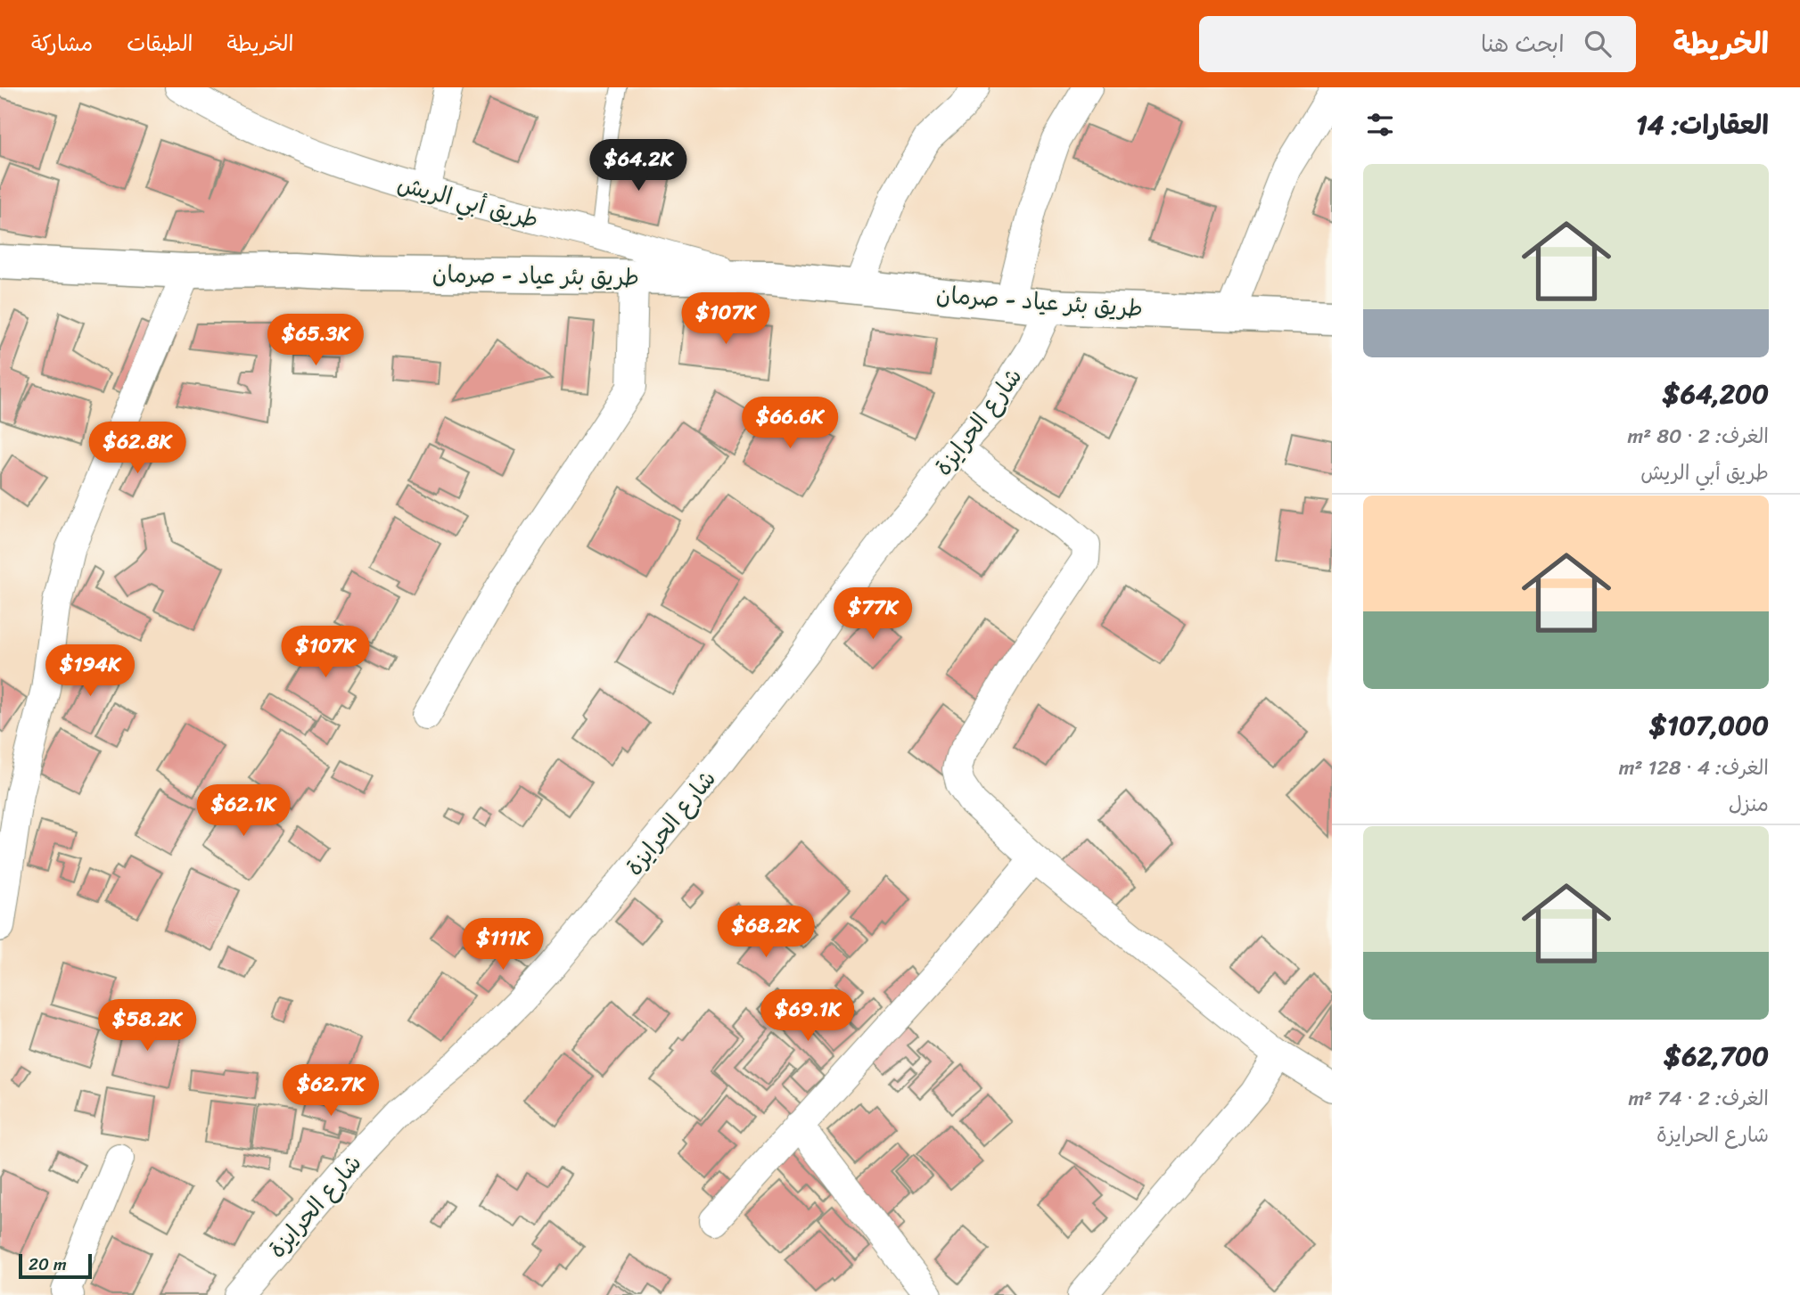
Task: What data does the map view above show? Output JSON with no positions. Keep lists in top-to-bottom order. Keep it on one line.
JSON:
{"streets":{"highway":["طريق بئر عياد - صرمان"],"street":["طريق أبي الريش","شارع الحرايزة"]},"crossings":[["طريق أبي الريش","طريق بئر عياد - صرمان"],["طريق بئر عياد - صرمان","شارع الحرايزة"]],"scale_bar":"20 m","page":{"header":"الخريطة","search":"ابحث هنا","nav":["الخريطة","الطبقات","مشاركة"],"heading":"العقارات: 14","price":["$64.2K","$107K","$65.3K","$66.6K","$62.8K","$77K","$107K","$194K","$62.1K","$68.2K","$111K","$69.1K","$58.2K","$62.7K"],"list":[{"name":"$64,200","note":"الغرف: 2 · 80 m² · طريق أبي الريش"},{"name":"$107,000","note":"الغرف: 4 · 128 m² · منزل"},{"name":"$62,700","note":"الغرف: 2 · 74 m² · شارع الحرايزة"}],"scale":"20 m"}}
